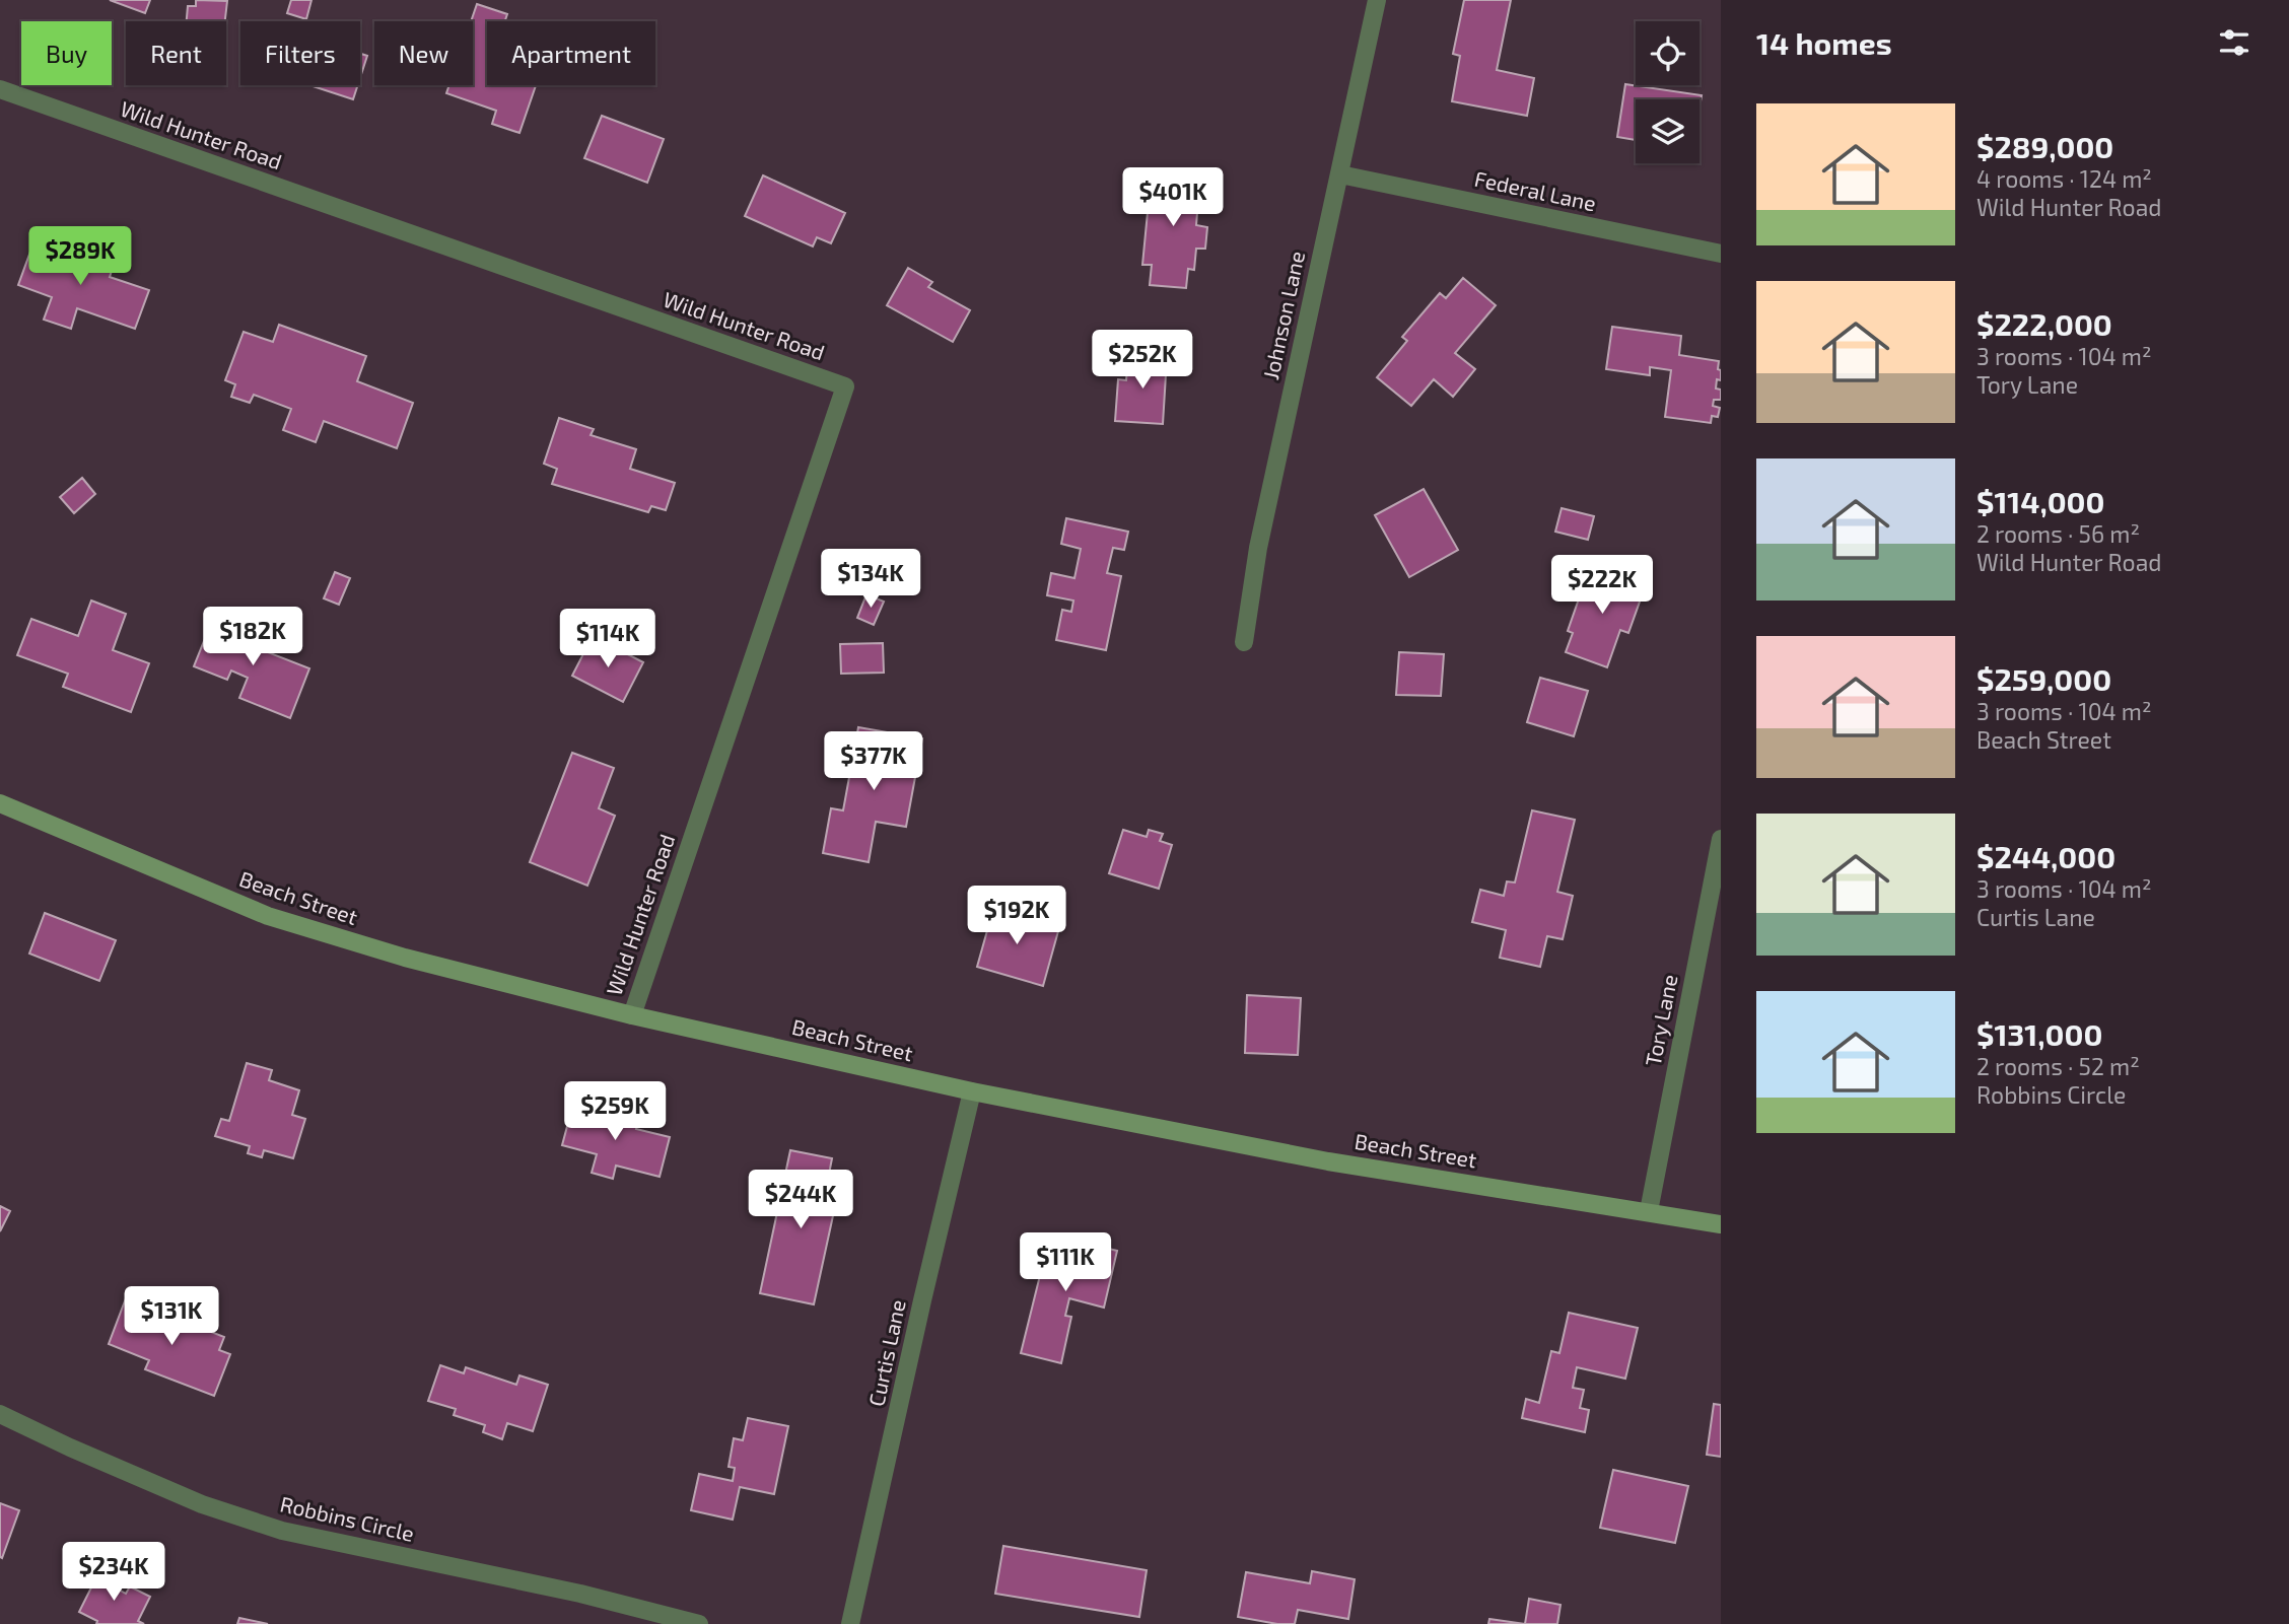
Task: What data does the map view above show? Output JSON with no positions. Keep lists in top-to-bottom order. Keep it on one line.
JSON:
{"streets":{"street":["Wild Hunter Road","Federal Lane","Johnson Lane","Beach Street","Tory Lane","Curtis Lane","Robbins Circle"]},"crossings":[["Wild Hunter Road","Beach Street"],["Federal Lane","Johnson Lane"],["Beach Street","Tory Lane"],["Beach Street","Curtis Lane"]],"page":{"heading":"14 homes","chip":["Buy","Rent","Filters","New","Apartment"],"list":[{"name":"$289,000","note":"4 rooms · 124 m² · Wild Hunter Road"},{"name":"$222,000","note":"3 rooms · 104 m² · Tory Lane"},{"name":"$114,000","note":"2 rooms · 56 m² · Wild Hunter Road"},{"name":"$259,000","note":"3 rooms · 104 m² · Beach Street"},{"name":"$244,000","note":"3 rooms · 104 m² · Curtis Lane"},{"name":"$131,000","note":"2 rooms · 52 m² · Robbins Circle"}],"price":["$401K","$289K","$252K","$134K","$222K","$182K","$114K","$377K","$192K","$259K","$244K","$111K","$131K","$234K"]}}
